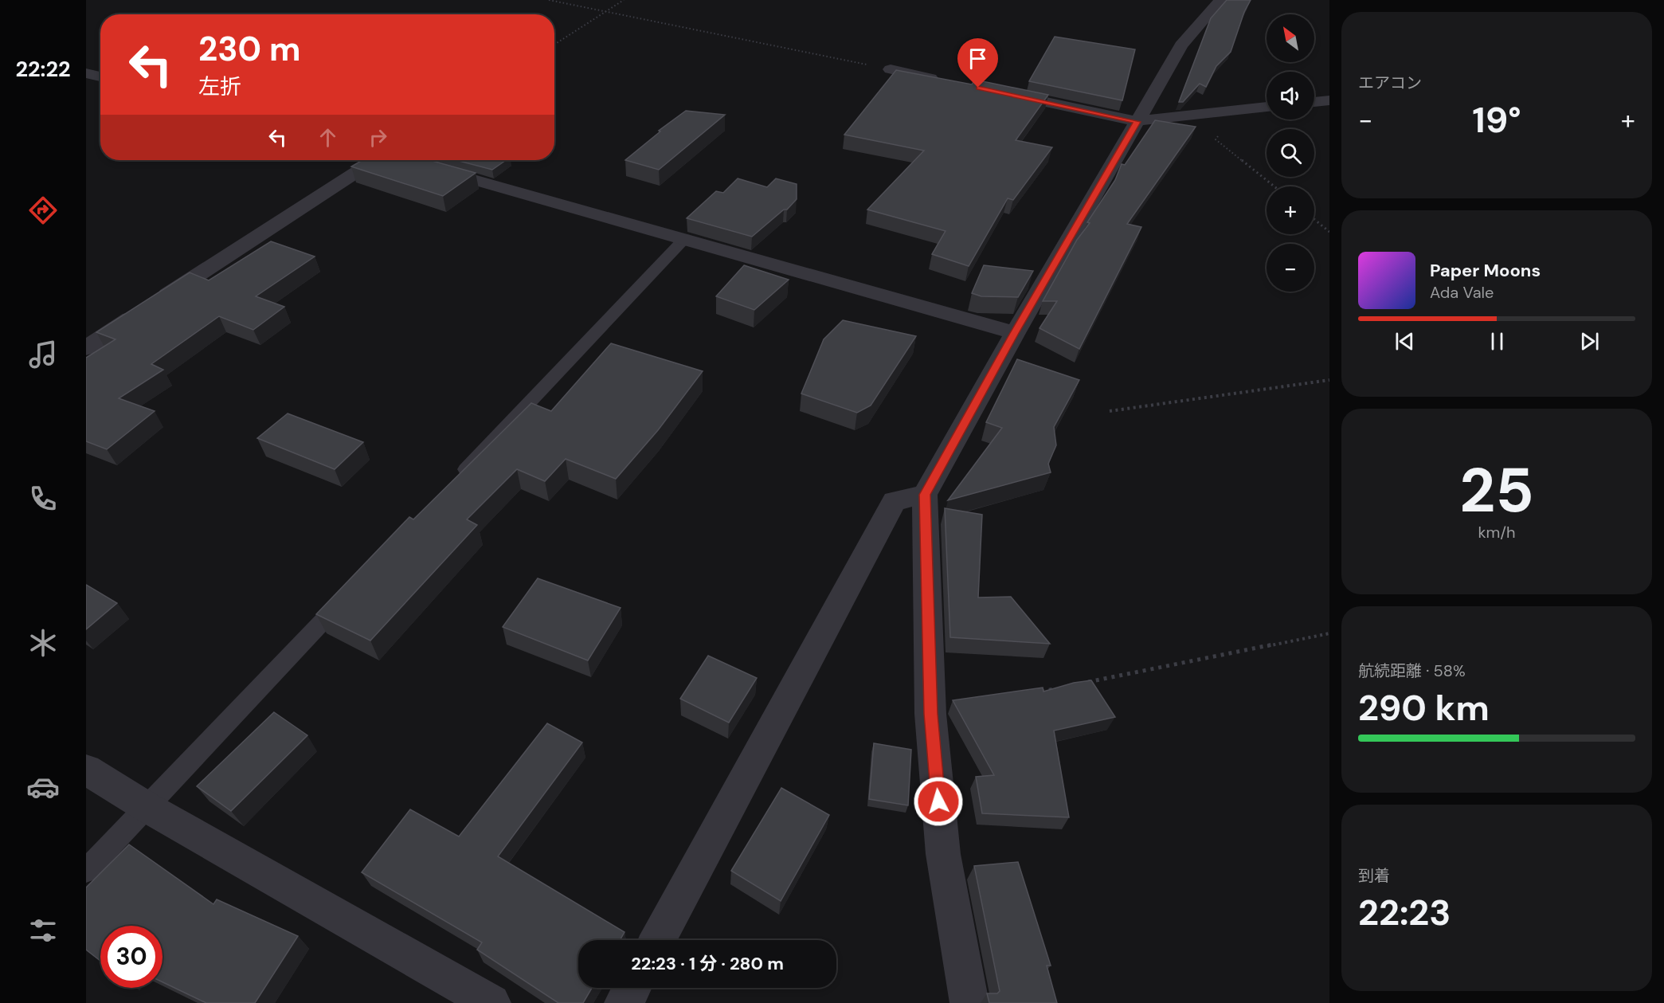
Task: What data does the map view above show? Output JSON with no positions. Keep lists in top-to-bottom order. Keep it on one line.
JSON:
{"north":"top left","page":{"tabs":"22:22","tile":["エアコン",["25","km/h"],["航続距離 · 58%","290 km"],["到着","22:23"]],"map_buttons":["+","−"],"turn":["230 m","左折"],"heat":["−","19°","+"],"song":["Paper Moons","Ada Vale"],"limit":"30","trip":"22:23 · 1 分 · 280 m"}}
